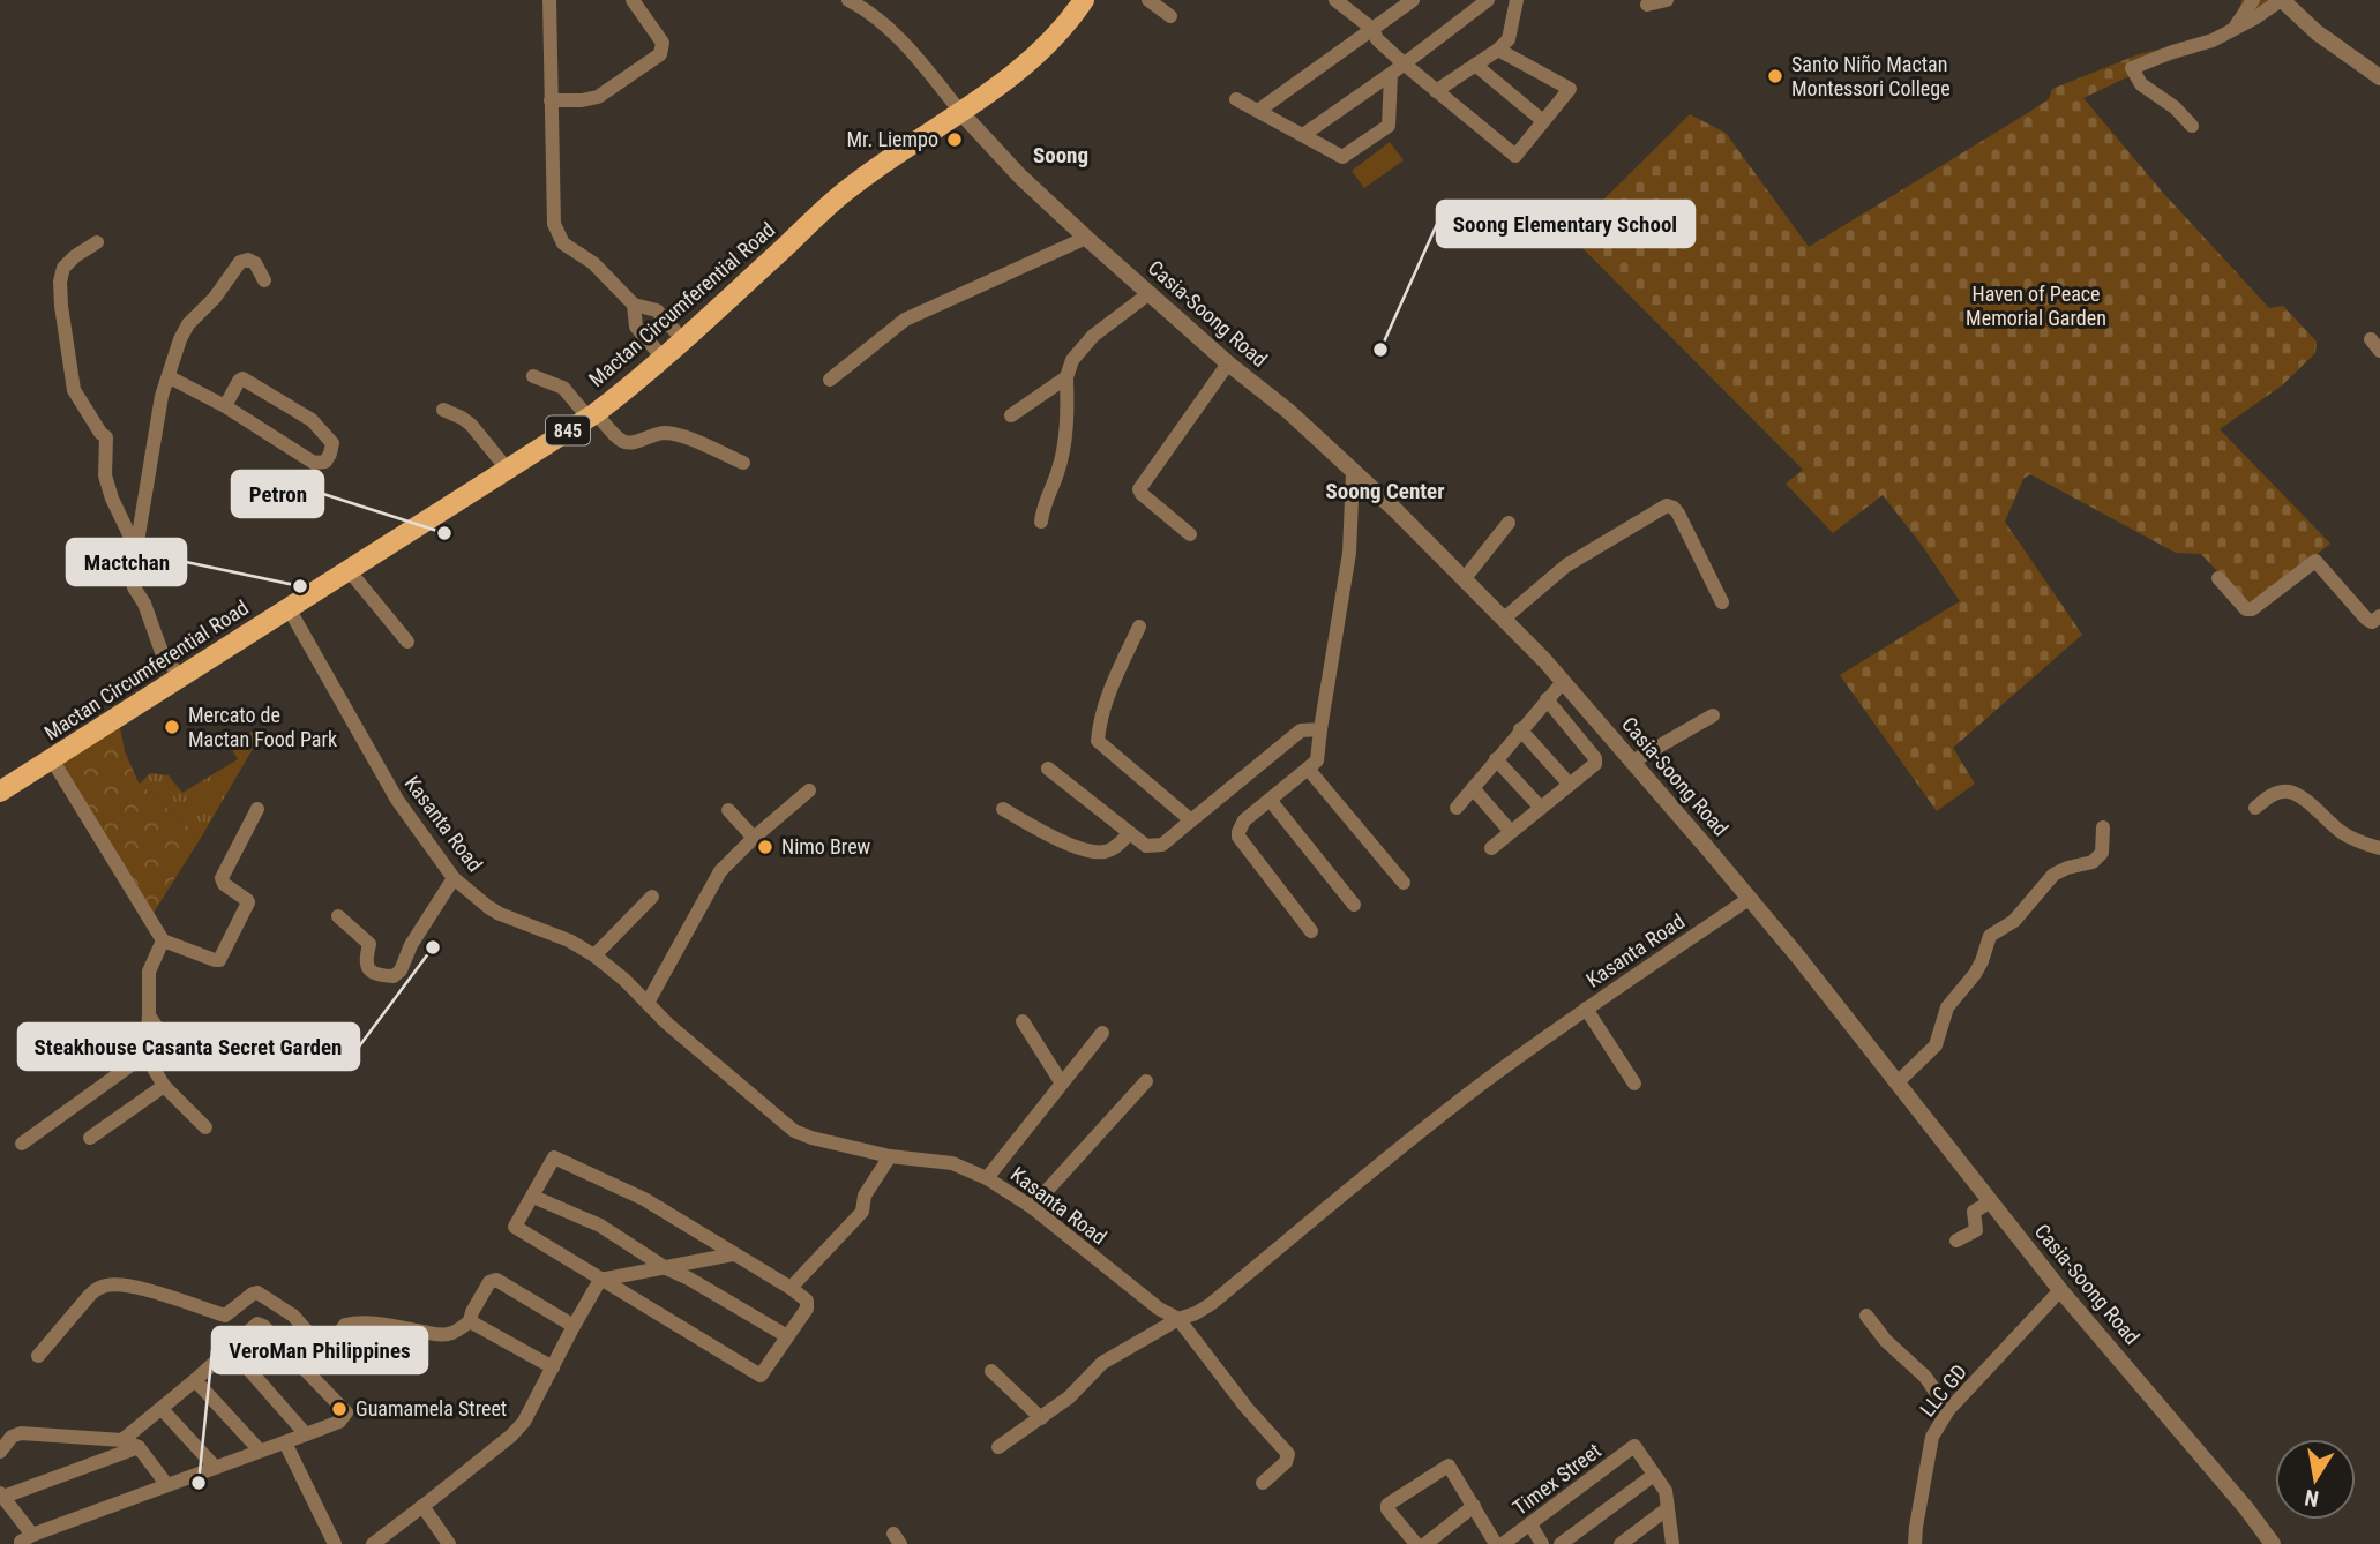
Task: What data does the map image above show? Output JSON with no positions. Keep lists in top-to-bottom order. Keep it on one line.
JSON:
{"streets":{"main road":["Mactan Circumferential Road","845"],"street":["Casia-Soong Road","Kasanta Road","LLC GD","Timex Street"]},"crossings":[["Mactan Circumferential Road","Casia-Soong Road"],["Mactan Circumferential Road","Kasanta Road"],["Casia-Soong Road","Kasanta Road"],["Casia-Soong Road","LLC GD"]],"districts":["Soong","Soong Center"],"parks":["Haven of Peace Memorial Garden"],"places":["Santo Niño Mactan Montessori College","Mr. Liempo","Soong Elementary School","Petron","Mactchan","Mercato de Mactan Food Park","Nimo Brew","Steakhouse Casanta Secret Garden","Guamamela Street","VeroMan Philippines"],"north":"bottom"}
